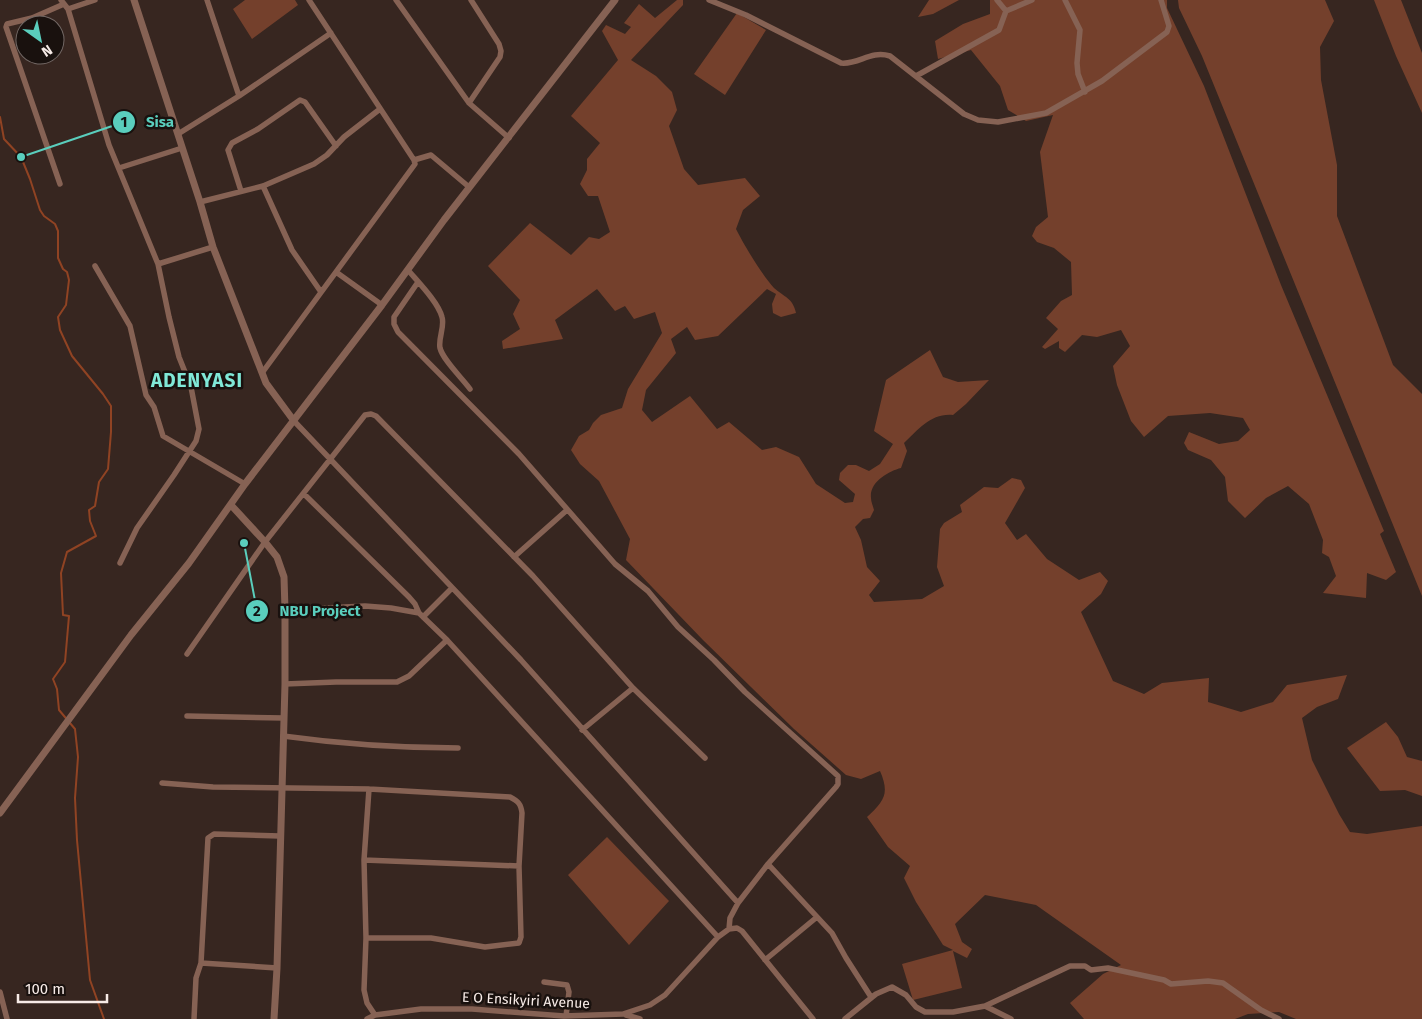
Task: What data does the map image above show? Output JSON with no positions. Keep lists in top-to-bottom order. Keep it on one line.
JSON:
{"streets":{"street":["E O Ensikyiri Avenue"]},"districts":["ADENYASI"],"places":["Sisa","NBU Project"],"scale_bar":"100 m","north":"bottom right"}
